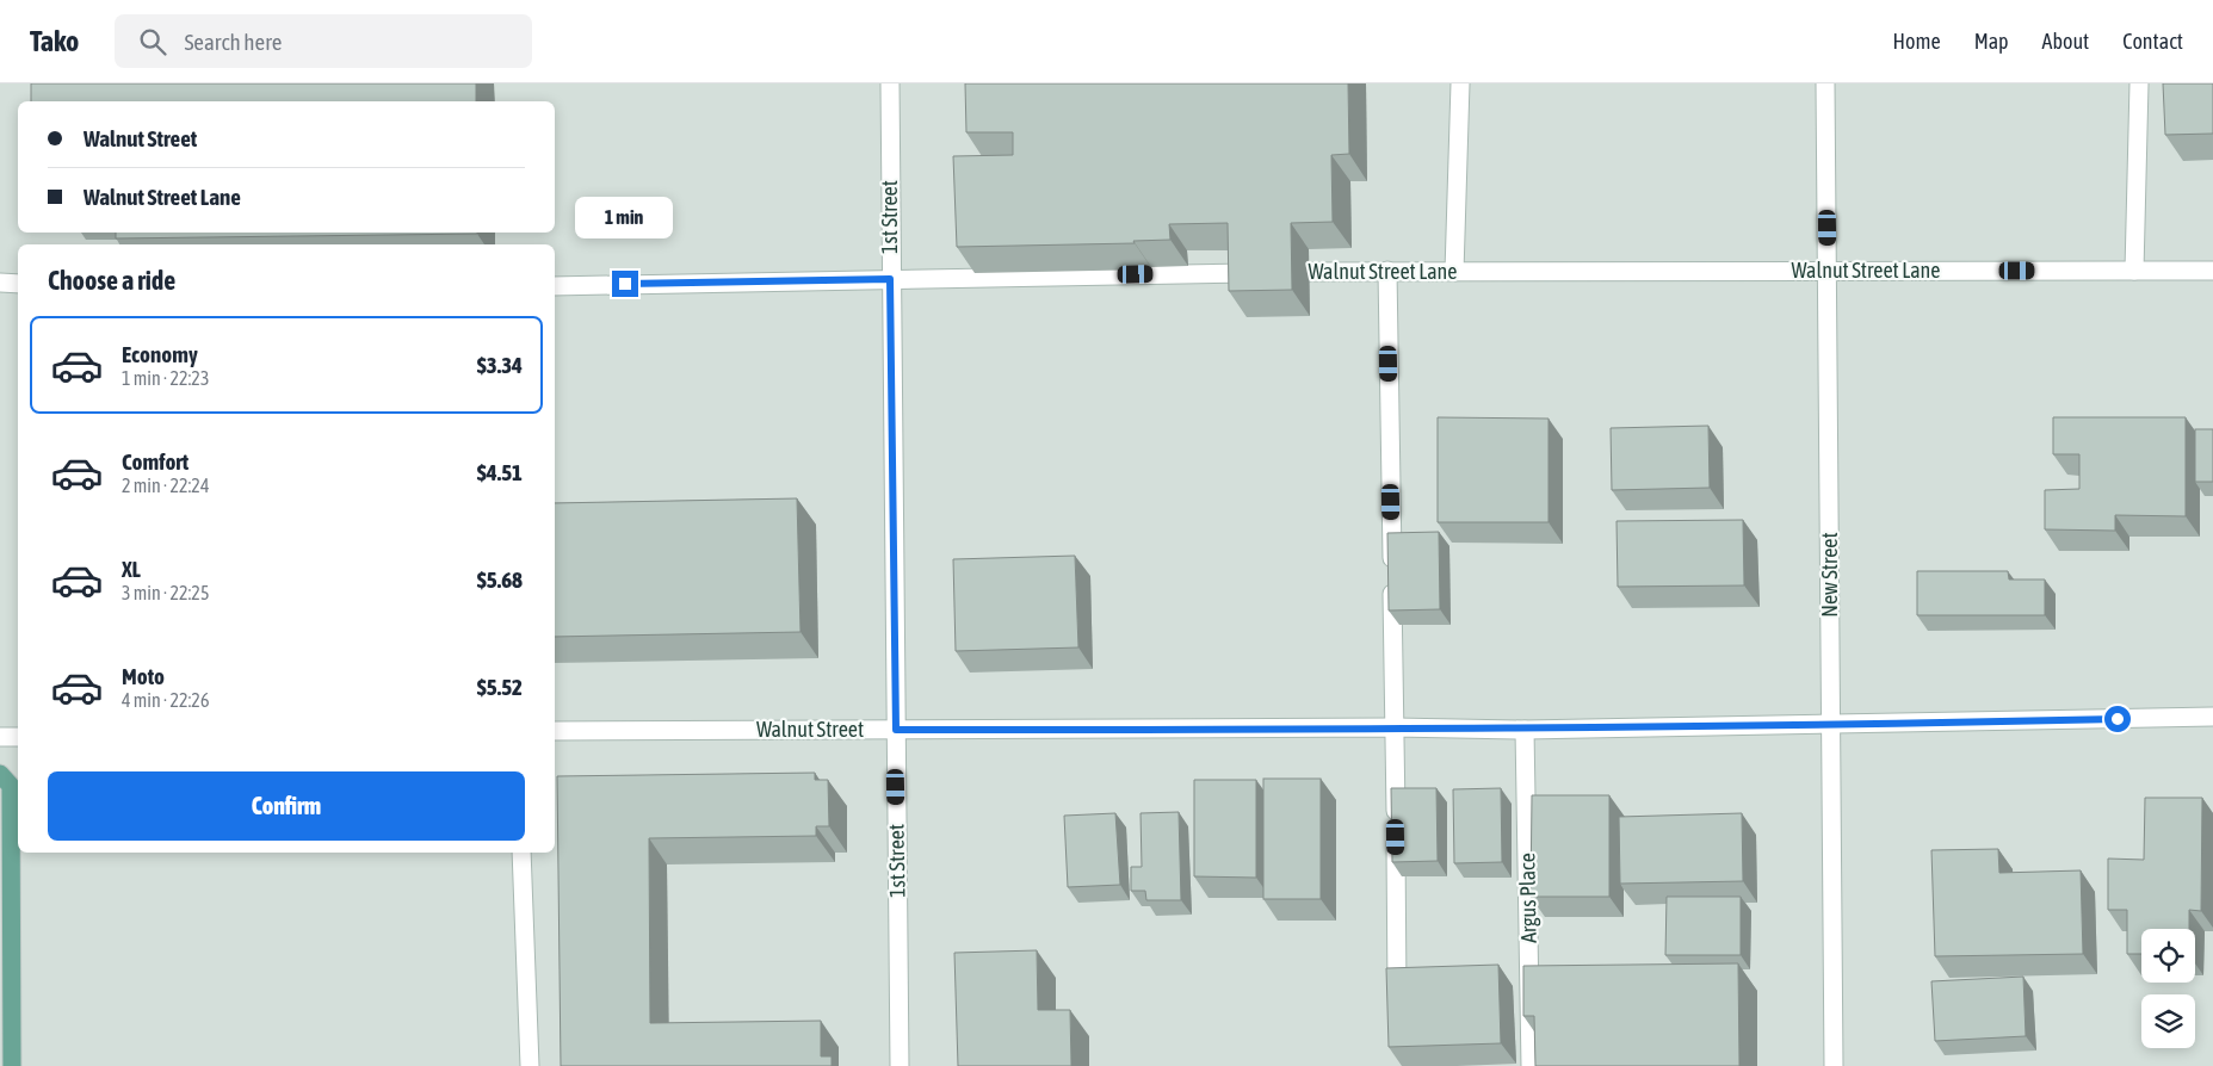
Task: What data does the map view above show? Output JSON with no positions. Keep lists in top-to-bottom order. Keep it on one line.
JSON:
{"streets":{"street":["1st Street","Walnut Street Lane","New Street","Walnut Street","Argus Place"]},"crossings":[["1st Street","Walnut Street Lane"],["1st Street","Walnut Street"],["Walnut Street Lane","New Street"],["New Street","Walnut Street"],["Walnut Street","Argus Place"]],"page":{"header":"Tako","search":"Search here","nav":["Home","Map","About","Contact"],"banner":["Walnut Street","Walnut Street Lane"],"bubble":"1 min","heading":"Choose a ride","list":[{"name":"Economy","note":"1 min · 22:23","value":"$3.34"},{"name":"Comfort","note":"2 min · 22:24","value":"$4.51"},{"name":"XL","note":"3 min · 22:25","value":"$5.68"},{"name":"Moto","note":"4 min · 22:26","value":"$5.52"}],"buttons":"Confirm"}}
